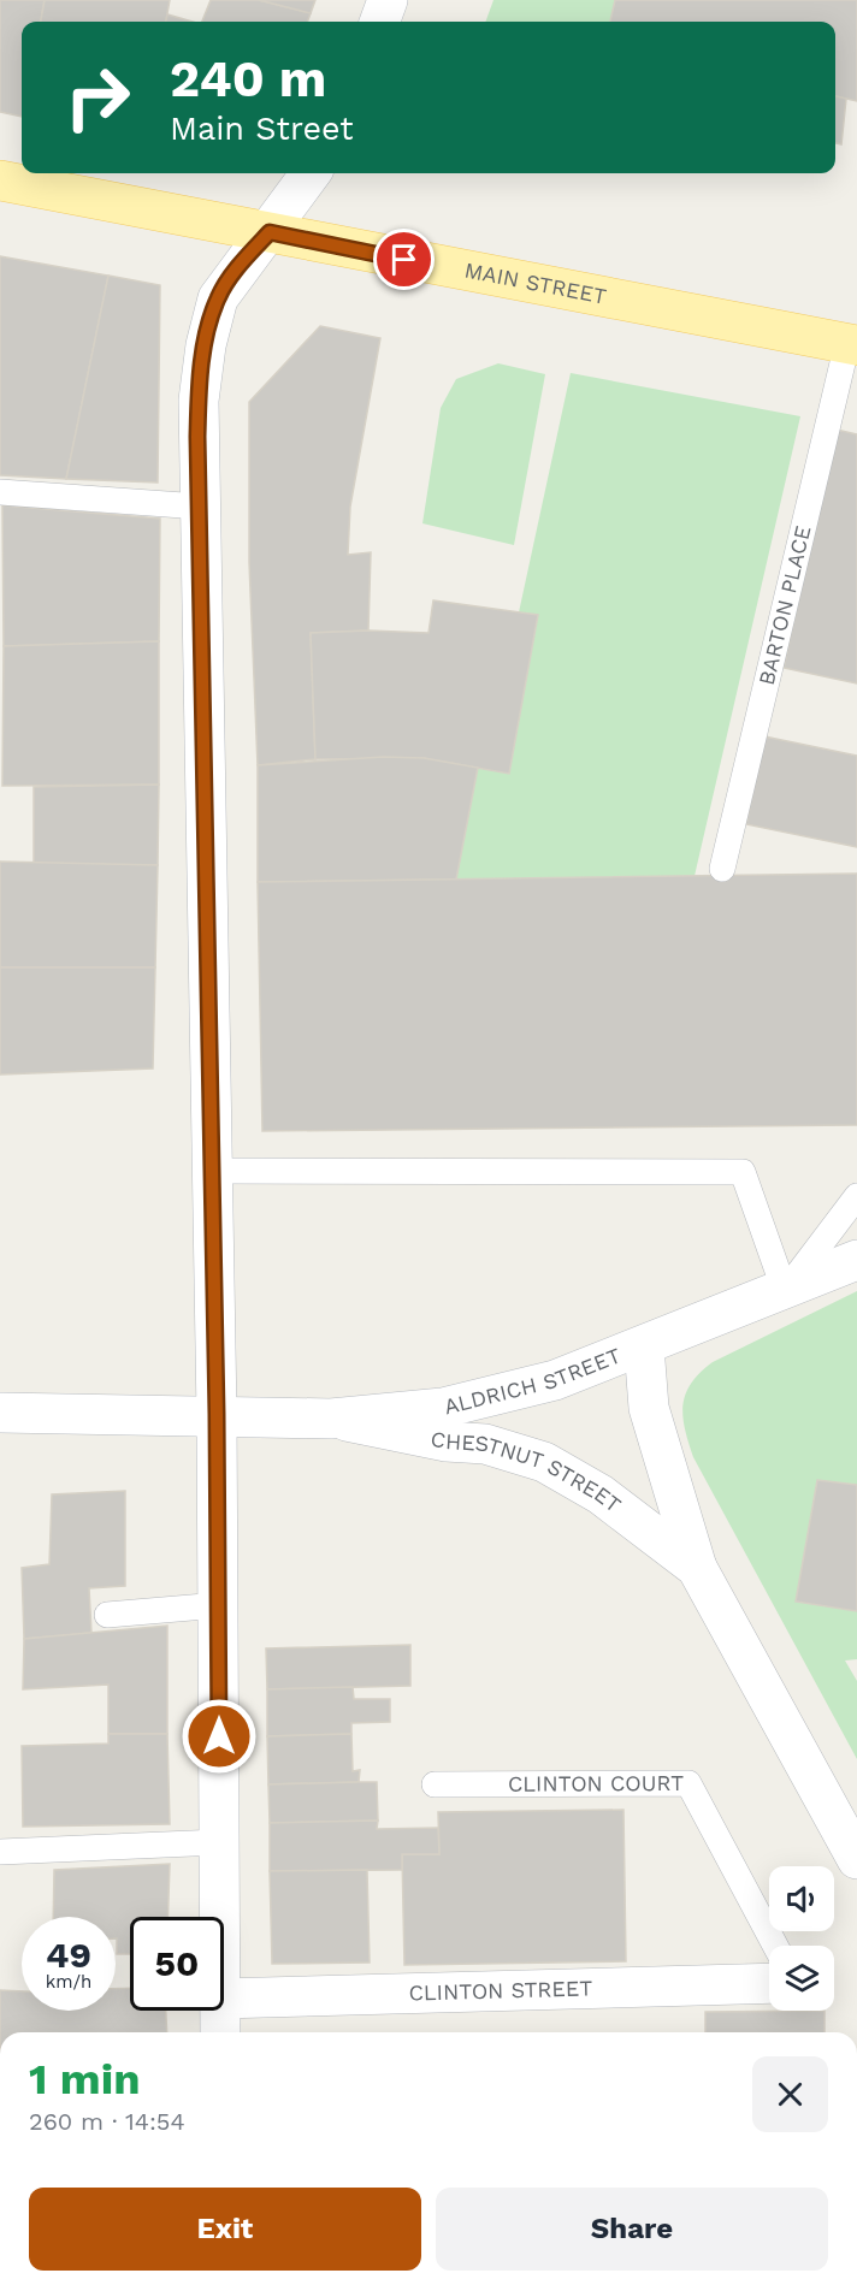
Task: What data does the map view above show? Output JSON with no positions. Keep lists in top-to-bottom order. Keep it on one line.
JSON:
{"streets":{"main road":["MAIN STREET","ALDRICH STREET","CHESTNUT STREET","CLINTON STREET"],"lane":["BARTON PLACE","CLINTON COURT"]},"crossings":[["MAIN STREET","BARTON PLACE"],["ALDRICH STREET","CHESTNUT STREET"]],"page":{"turn":["240 m","Main Street"],"speed":"49 km/h","limit":"50","heading":["1 min","260 m · 14:54"],"buttons":["Exit","Share"]}}
